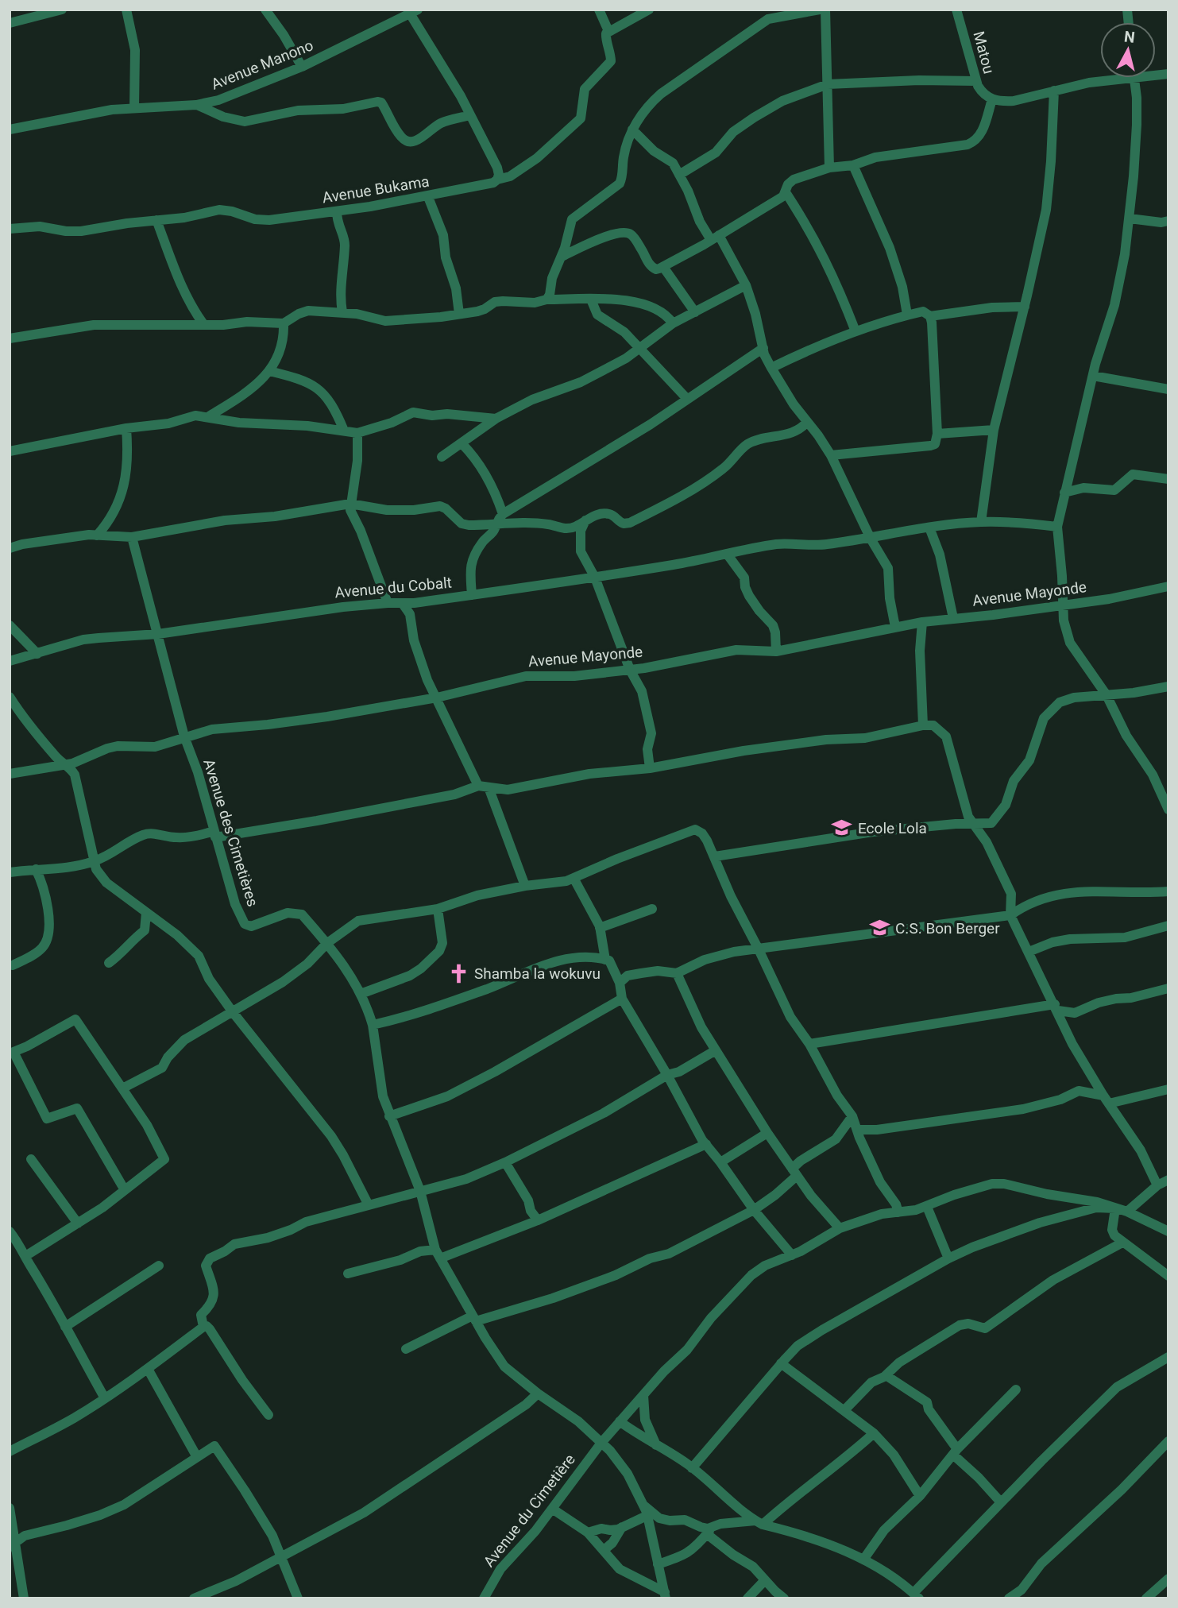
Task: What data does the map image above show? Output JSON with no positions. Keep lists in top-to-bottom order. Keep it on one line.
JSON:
{"streets":{"street":["Matou","Avenue Manono","Avenue Bukama","Avenue du Cobalt","Avenue Mayonde","Avenue des Cimetières","Avenue du Cimetière"]},"crossings":[["Avenue du Cobalt","Avenue des Cimetières"],["Avenue Mayonde","Avenue des Cimetières"],["Avenue des Cimetières","Avenue du Cimetière"]],"places":{"school or university":["Ecole Lola","C.S. Bon Berger"],"church":["Shamba la wokuvu"]},"north":"top"}
